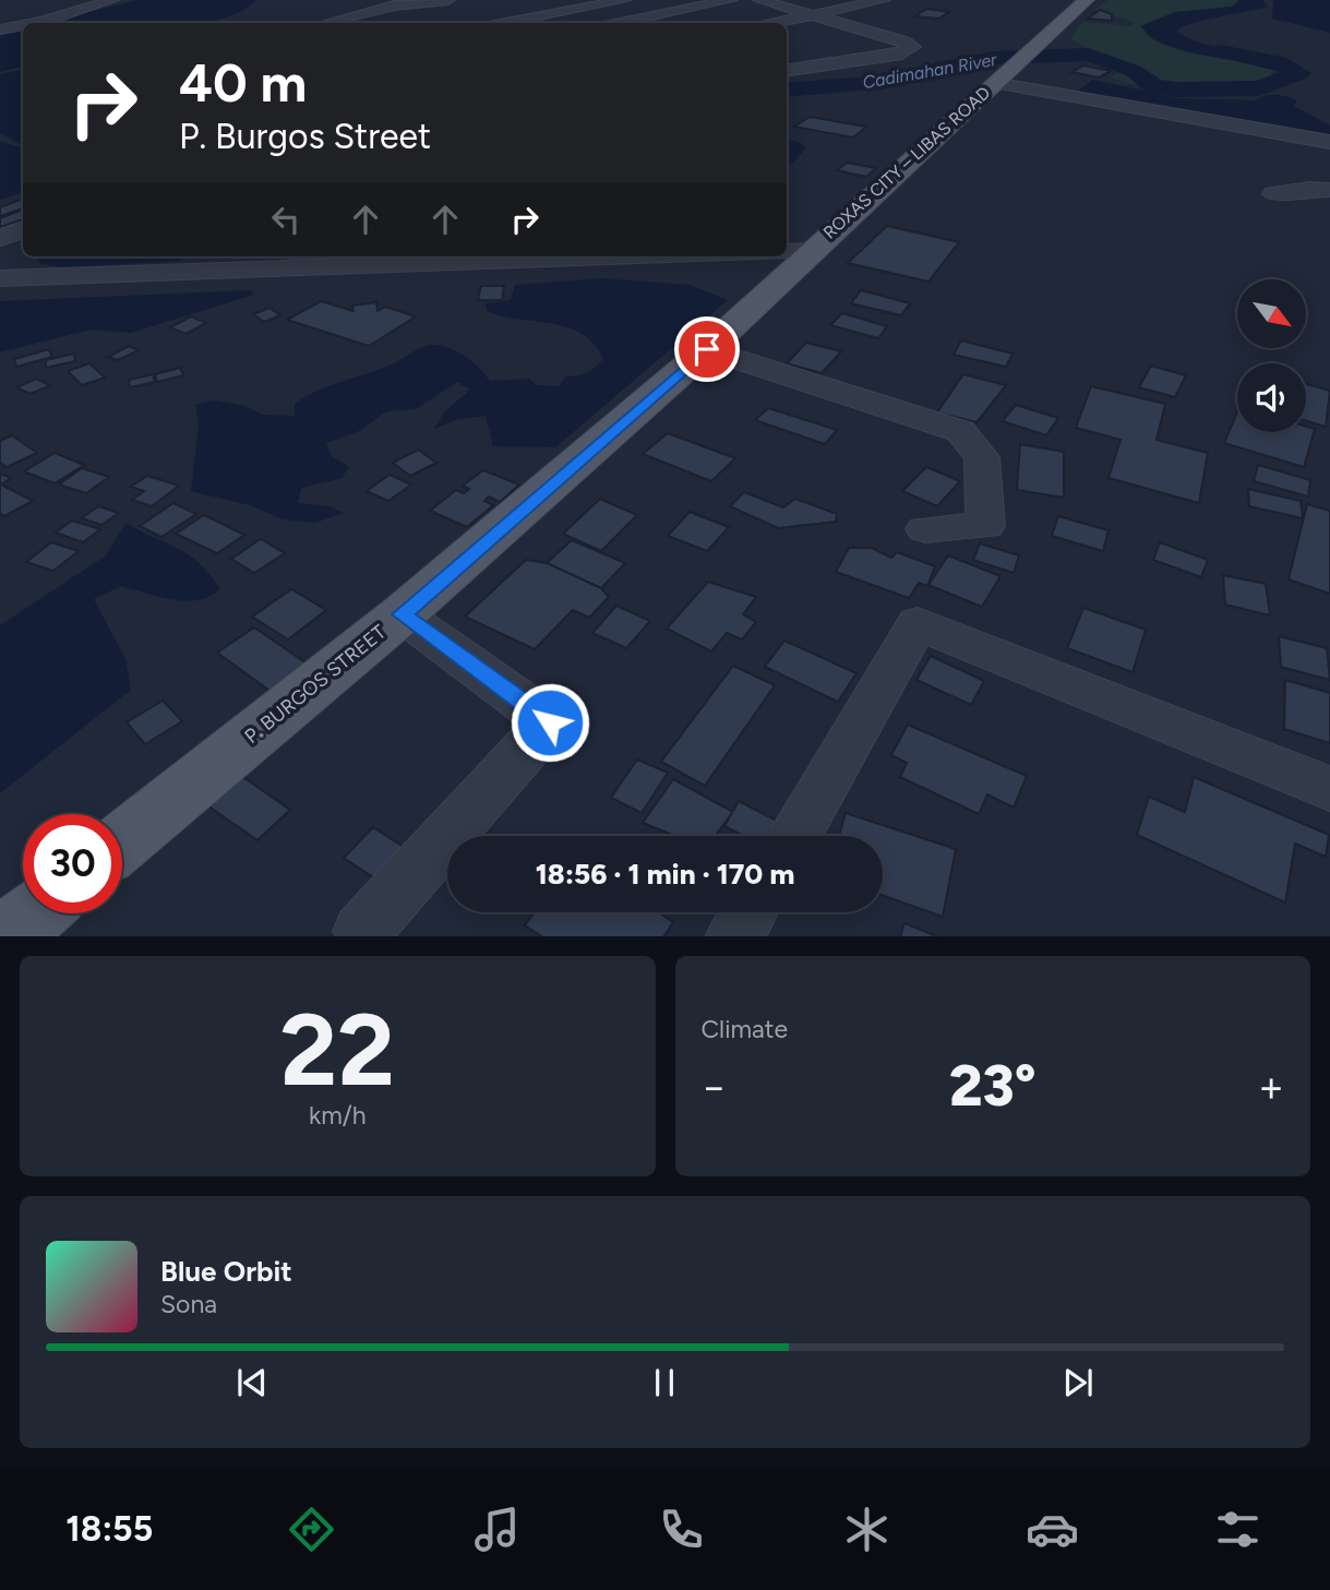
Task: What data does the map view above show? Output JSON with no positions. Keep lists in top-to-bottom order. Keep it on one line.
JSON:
{"streets":{"main road":["ROXAS CITY – LIBAS ROAD","P. BURGOS STREET"]},"crossings":[["ROXAS CITY – LIBAS ROAD","P. BURGOS STREET"]],"water":["Cadimahan River"],"north":"bottom right","page":{"turn":["40 m","P. Burgos Street"],"limit":"30","trip":"18:56 · 1 min · 170 m","tile":[["22","km/h"],"Climate"],"heat":["−","23°","+"],"song":["Blue Orbit","Sona"],"tabs":"18:55"}}
